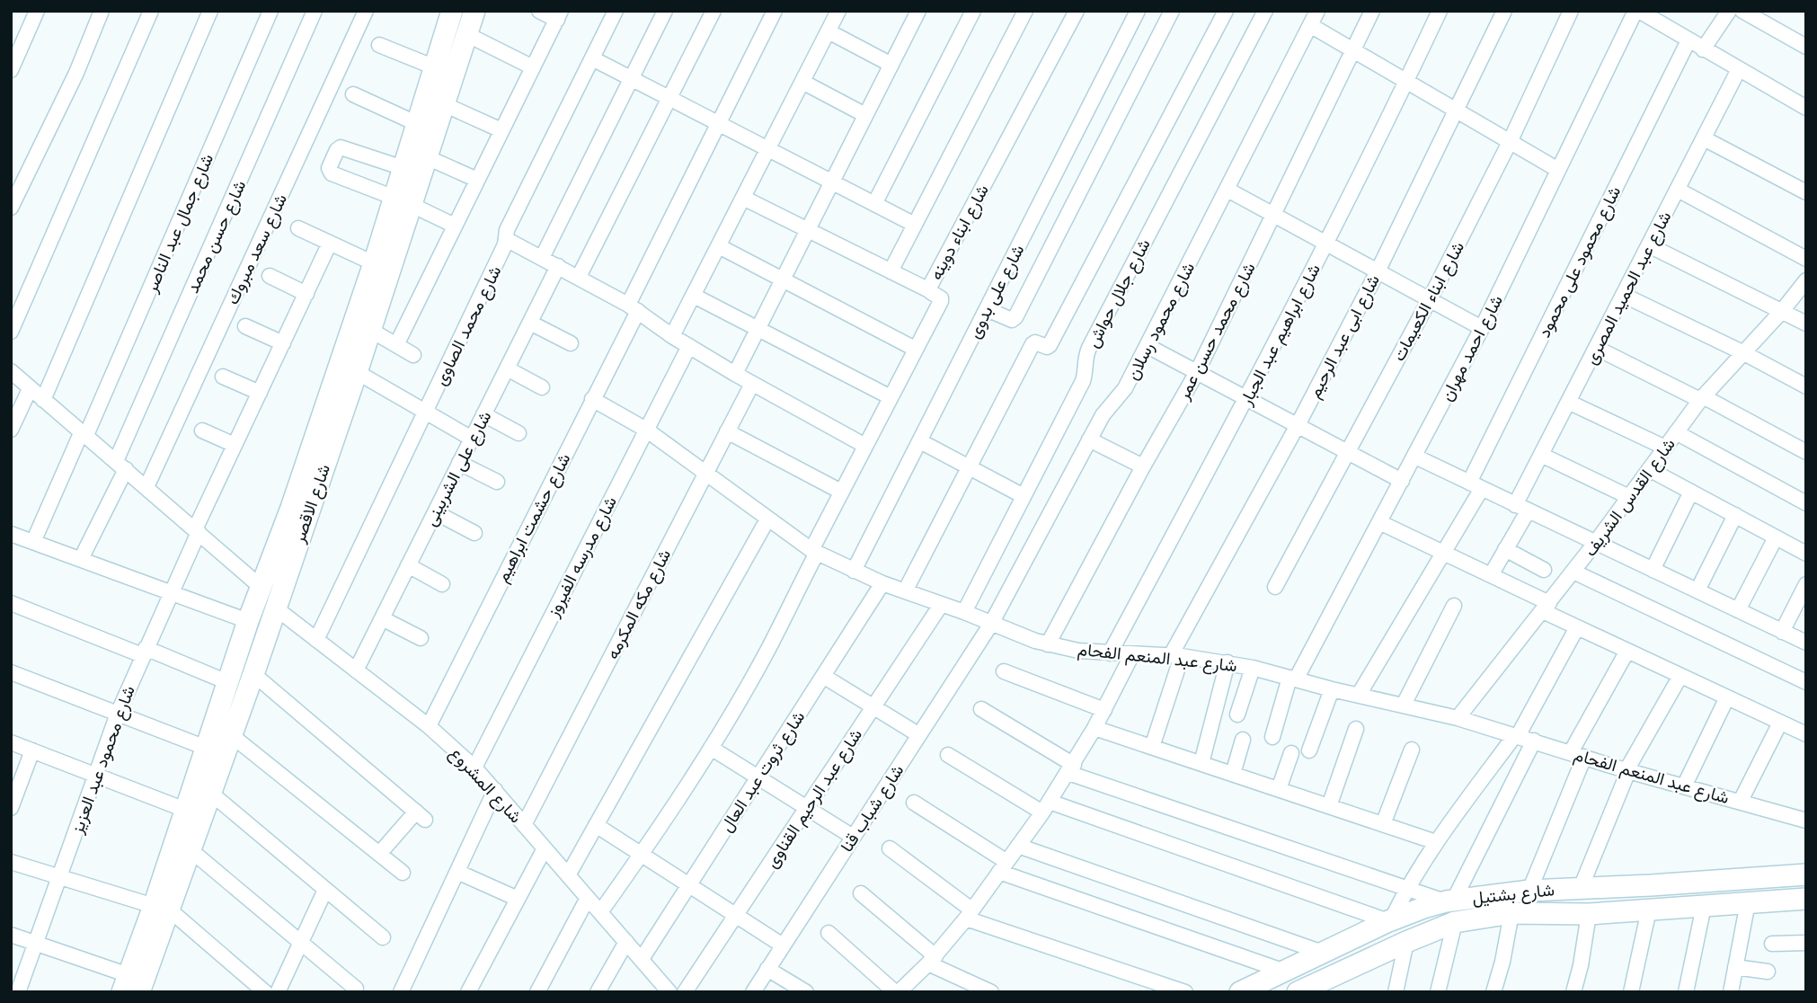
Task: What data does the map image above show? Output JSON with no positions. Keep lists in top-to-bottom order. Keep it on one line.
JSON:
{"streets":{"street":["شارع جمال عبد الناصر","شارع ابناء دوينه","شارع حسن محمد","شارع سعد مبروك","شارع محمود على محمود","شارع عبد الحميد المصرى","شارع على بدوى","شارع جلال حواش","شارع ابناء الكعيمات","شارع محمود رسلان","شارع محمد الصاوى","شارع محمد حسن عمر","شارع ابراهيم عبد الجبار","شارع ابى عبد الرحيم","شارع احمد مهران","شارع على الشربينى","شارع القدس الشريف","شارع الاقصر","شارع حشمت ابراهيم","شارع مدرسه الفيروز","شارع مكه المكرمه","شارع عبد المنعم الفحام","شارع محمود عبد العزيز","شارع ثروت عبد العال","شارع المشروع","شارع عبد الرحيم القناوى","شارع شباب قنا","شارع بشتيل"]},"crossings":[["شارع ابناء دوينه","شارع عبد المنعم الفحام"],["شارع ابناء دوينه","شارع المشروع"],["شارع محمود على محمود","شارع عبد المنعم الفحام"],["شارع على بدوى","شارع عبد المنعم الفحام"],["شارع جلال حواش","شارع عبد المنعم الفحام"],["شارع محمود رسلان","شارع عبد المنعم الفحام"],["شارع محمود رسلان","شارع شباب قنا"],["شارع محمد الصاوى","شارع المشروع"],["شارع محمد حسن عمر","شارع عبد المنعم الفحام"],["شارع ابراهيم عبد الجبار","شارع عبد المنعم الفحام"],["شارع ابى عبد الرحيم","شارع عبد المنعم الفحام"],["شارع احمد مهران","شارع عبد المنعم الفحام"],["شارع على الشربينى","شارع المشروع"],["شارع القدس الشريف","شارع عبد المنعم الفحام"],["شارع الاقصر","شارع المشروع"],["شارع حشمت ابراهيم","شارع عبد المنعم الفحام"],["شارع حشمت ابراهيم","شارع المشروع"],["شارع مدرسه الفيروز","شارع عبد المنعم الفحام"],["شارع مدرسه الفيروز","شارع المشروع"],["شارع مكه المكرمه","شارع عبد المنعم الفحام"],["شارع مكه المكرمه","شارع المشروع"],["شارع عبد المنعم الفحام","شارع ثروت عبد العال"],["شارع عبد المنعم الفحام","شارع عبد الرحيم القناوى"],["شارع عبد المنعم الفحام","شارع شباب قنا"],["شارع ثروت عبد العال","شارع المشروع"]]}
